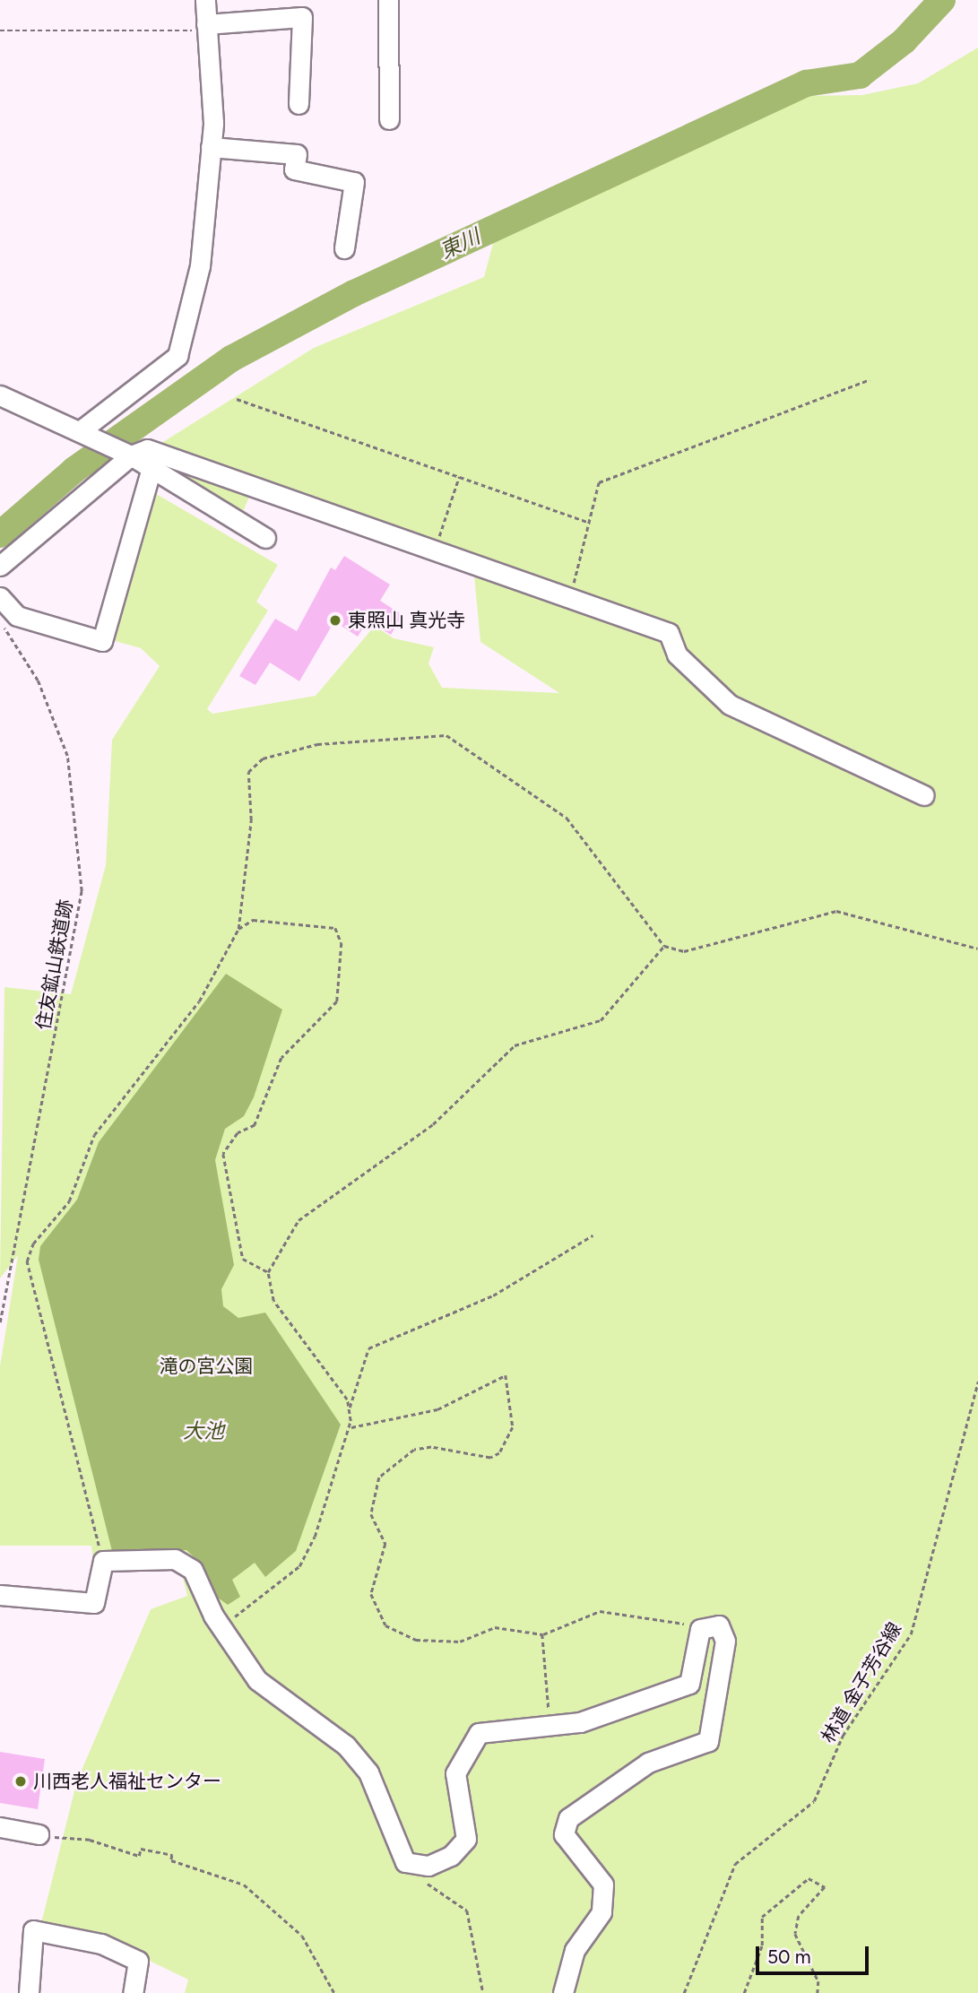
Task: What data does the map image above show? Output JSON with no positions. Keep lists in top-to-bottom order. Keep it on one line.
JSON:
{"streets":{"path":["住友鉱山鉄道跡","林道 金子芳谷線"]},"water":["東川","大池"],"parks":["滝の宮公園"],"places":["東照山 真光寺","川西老人福祉センター"],"scale_bar":"50 m"}
